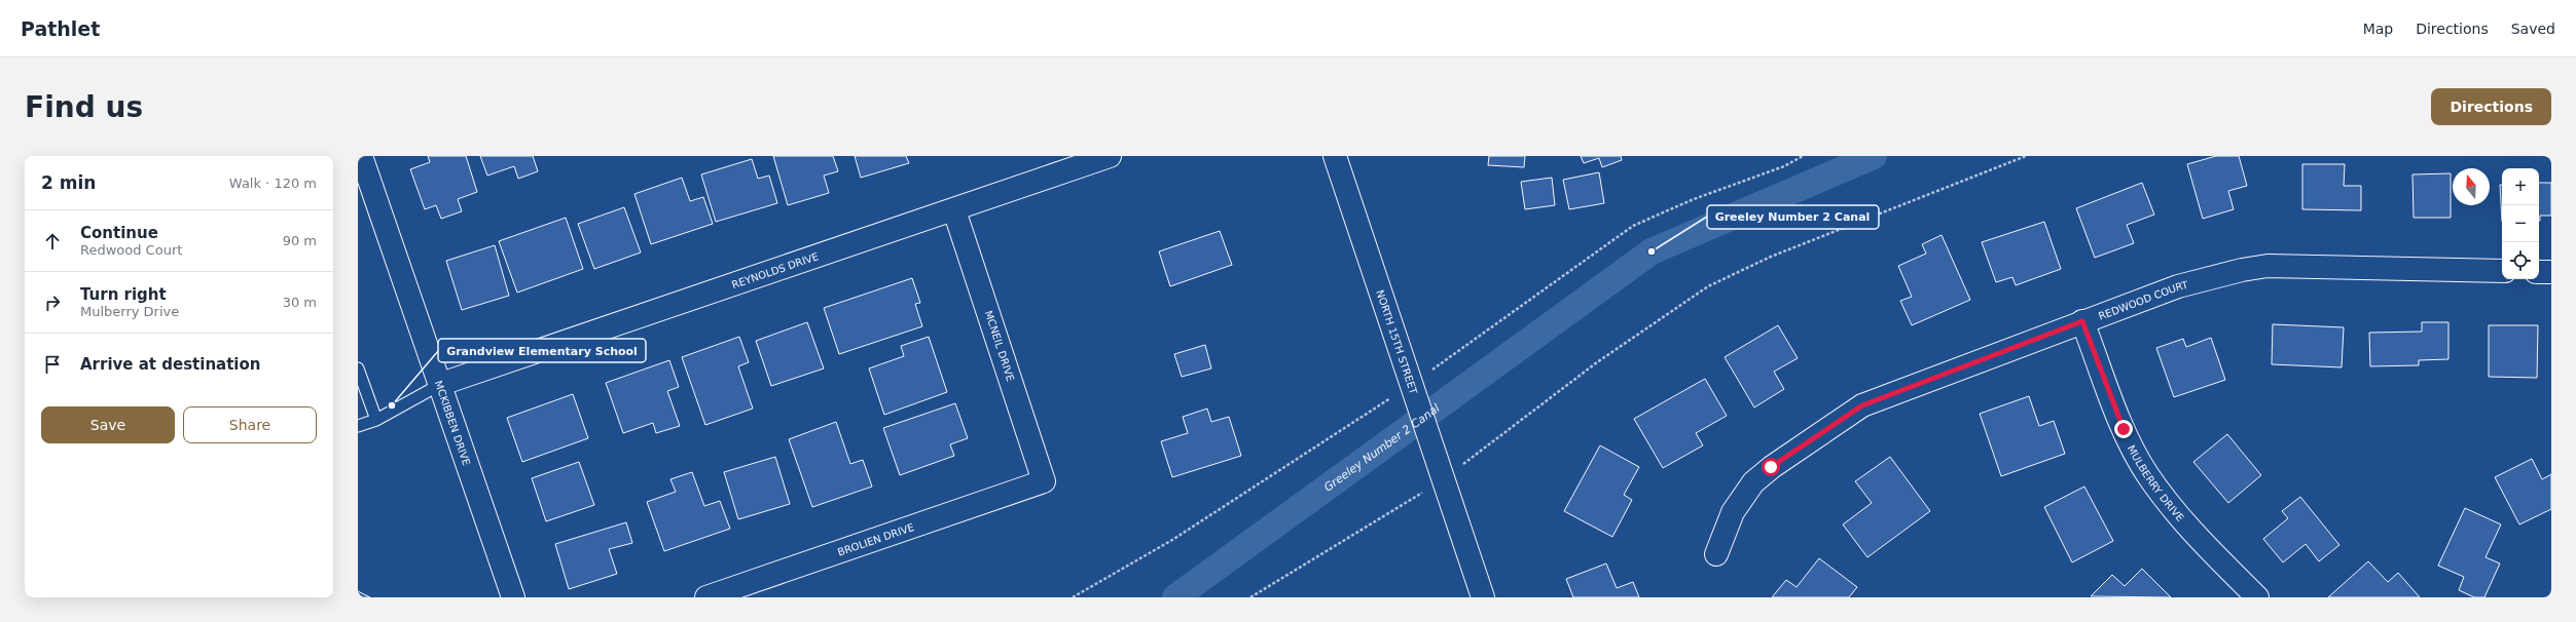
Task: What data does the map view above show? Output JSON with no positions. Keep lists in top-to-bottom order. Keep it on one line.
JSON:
{"streets":{"street":["REYNOLDS DRIVE","REDWOOD COURT","NORTH 15TH STREET","MCNEIL DRIVE","MCKIBBEN DRIVE","MULBERRY DRIVE","BROLIEN DRIVE"]},"crossings":[["REYNOLDS DRIVE","MCNEIL DRIVE"],["REYNOLDS DRIVE","MCKIBBEN DRIVE"],["REDWOOD COURT","MULBERRY DRIVE"],["MCNEIL DRIVE","BROLIEN DRIVE"]],"water":["Greeley Number 2 Canal"],"places":["Greeley Number 2 Canal","Grandview Elementary School"],"north":"top","page":{"header":"Pathlet","nav":["Map","Directions","Saved"],"buttons":["Directions",["Save","Share"]],"title":"Find us","heading":["2 min","Walk · 120 m"],"map_buttons":["+","−"],"list":[["Continue","Redwood Court","90 m"],["Turn right","Mulberry Drive","30 m"],"Arrive at destination"]}}
